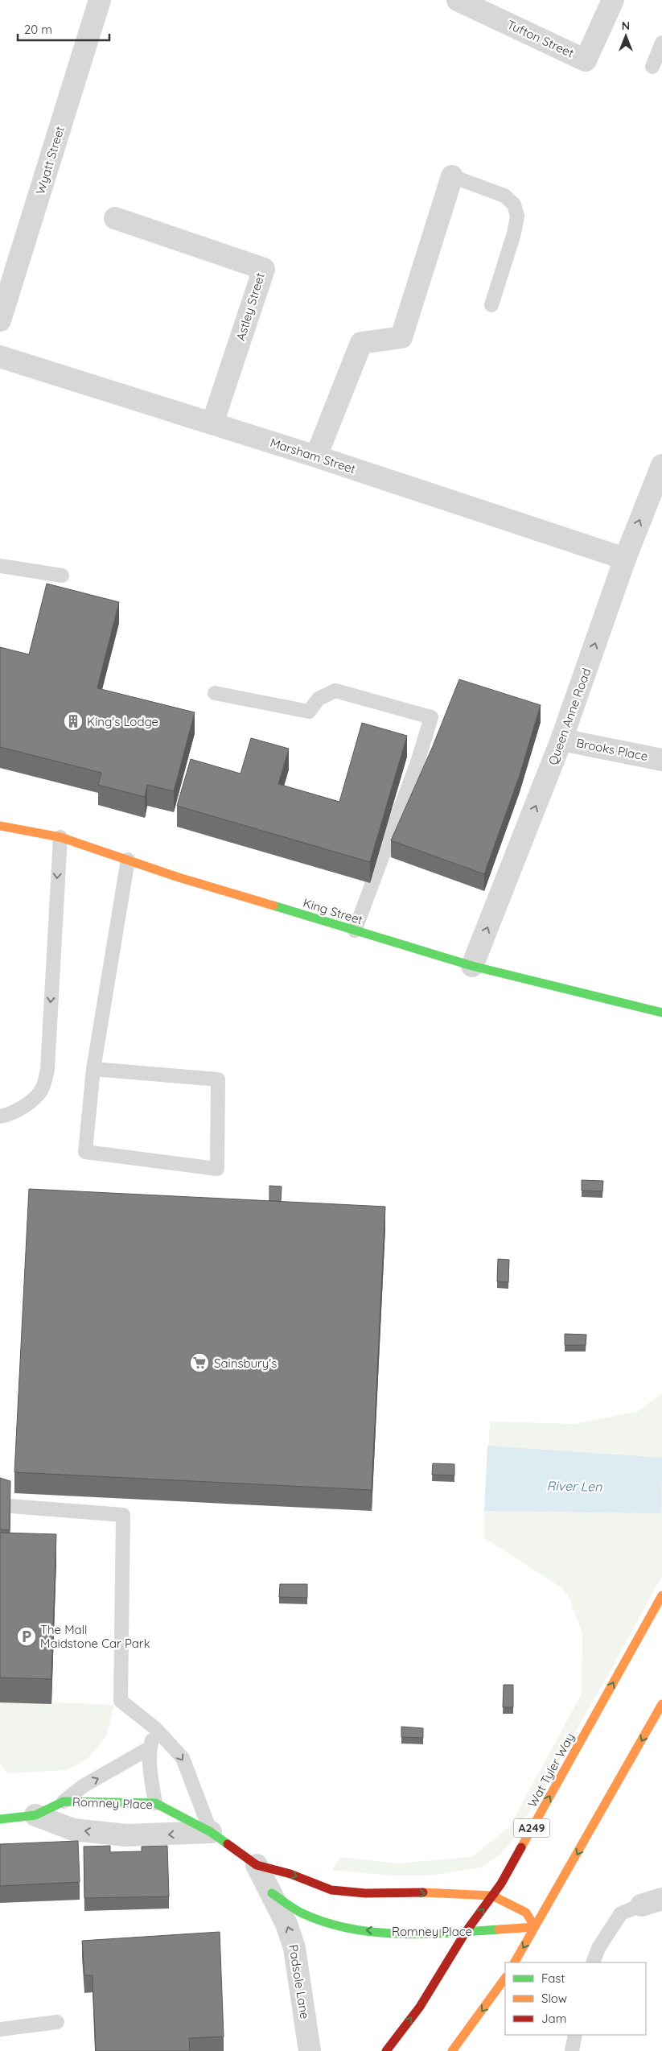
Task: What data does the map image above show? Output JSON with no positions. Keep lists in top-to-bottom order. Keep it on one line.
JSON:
{"streets":{"main road":["King Street","Wat Tyler Way","Romney Place","A249"],"street":["Tufton Street","Wyatt Street","Astley Street","Marsham Street","Queen Anne Road","Brooks Place","Padsole Lane"]},"crossings":[["Astley Street","Marsham Street"],["Marsham Street","Queen Anne Road"],["Queen Anne Road","Brooks Place"],["Queen Anne Road","King Street"],["Wat Tyler Way","Romney Place"],["Romney Place","Padsole Lane"]],"one_way":["Queen Anne Road","Padsole Lane"],"water":["River Len"],"places":{"building":["King's Lodge"],"supermarket":["Sainsbury's"],"parking":["The Mall Maidstone Car Park"]},"legend":["Fast","Slow","Jam"],"scale_bar":"20 m","north":"top"}
